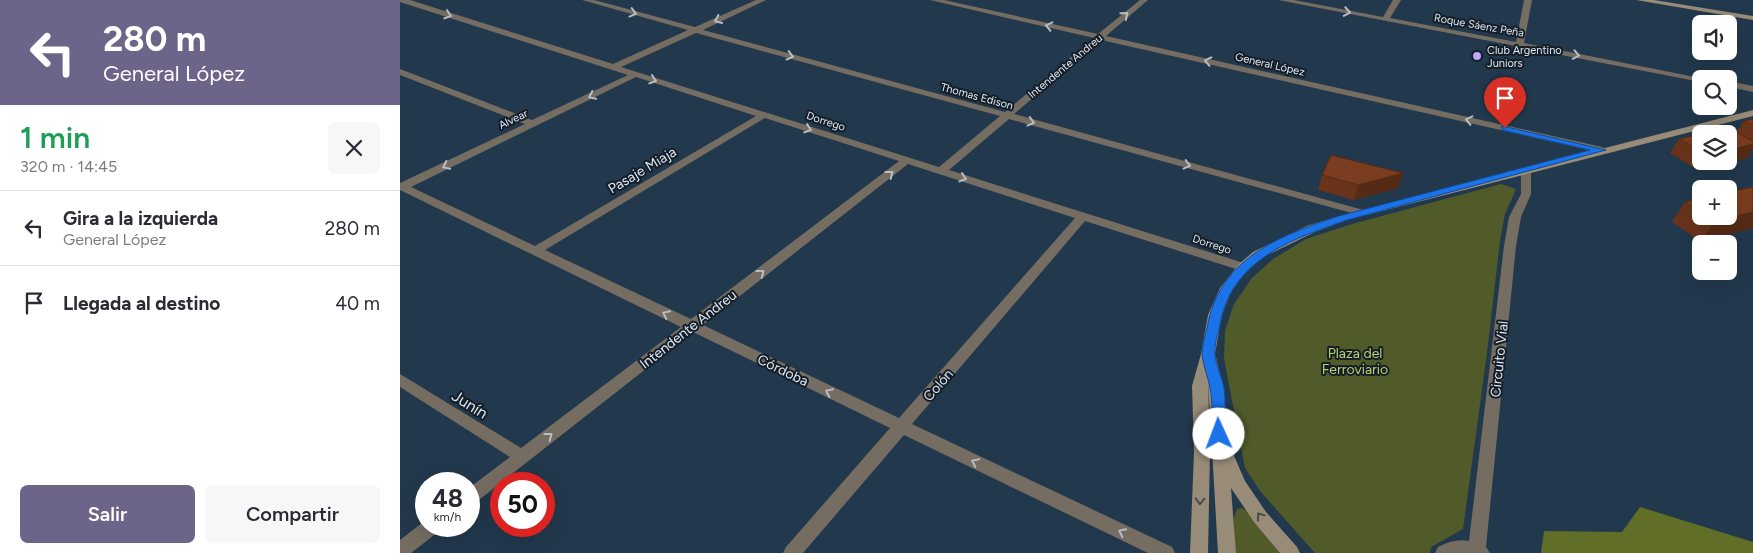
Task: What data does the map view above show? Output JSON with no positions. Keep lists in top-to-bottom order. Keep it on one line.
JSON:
{"streets":{"street":["Roque Sáenz Peña","General López","Intendente Andreu","Thomas Edison","Alvear","Dorrego","Pasaje Miaja","Circuito Vial","Córdoba","Colón","Junín"]},"crossings":[["General López","Intendente Andreu"],["Intendente Andreu","Thomas Edison"],["Intendente Andreu","Dorrego"],["Intendente Andreu","Córdoba"],["Intendente Andreu","Junín"],["Alvear","Dorrego"],["Alvear","Córdoba"],["Dorrego","Pasaje Miaja"],["Dorrego","Colón"],["Pasaje Miaja","Córdoba"],["Córdoba","Colón"]],"one_way":["Roque Sáenz Peña","General López","Intendente Andreu","Thomas Edison","Alvear","Dorrego","Córdoba"],"parks":["Plaza del Ferroviario"],"places":["Club Argentino Juniors"],"page":{"turn":["280 m","General López"],"map_buttons":["+","−"],"heading":["1 min","320 m · 14:45"],"list":[{"name":"Gira a la izquierda","note":"General López","value":"280 m"},{"name":"Llegada al destino","value":"40 m"}],"speed":"48 km/h","limit":"50","buttons":["Salir","Compartir"]}}
